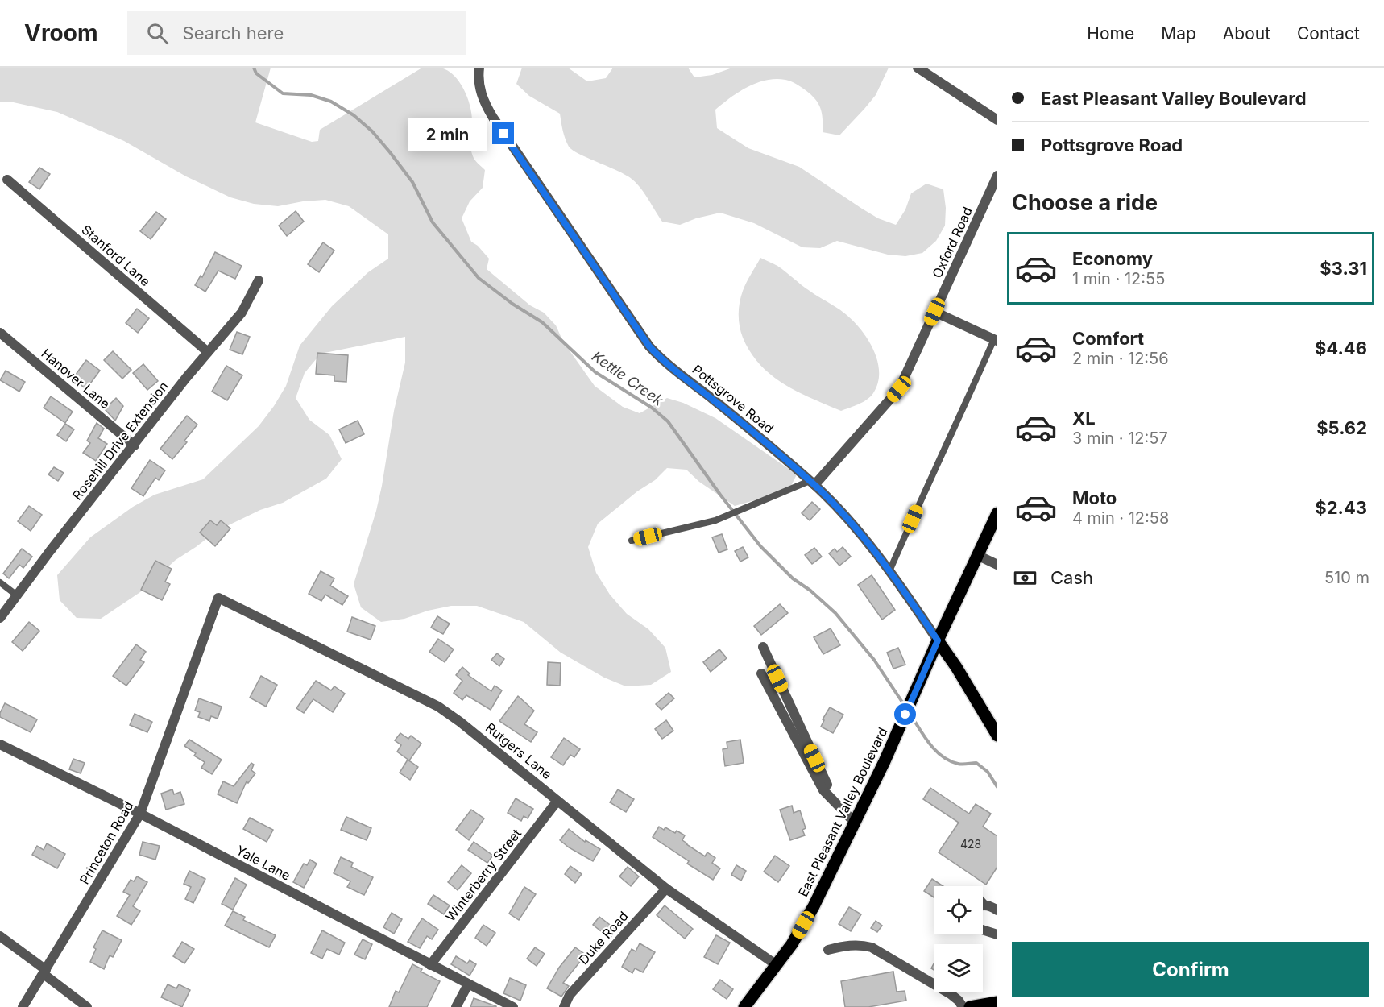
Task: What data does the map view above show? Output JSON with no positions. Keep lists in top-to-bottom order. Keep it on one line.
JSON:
{"streets":{"main road":["Pottsgrove Road","East Pleasant Valley Boulevard"],"street":["Oxford Road","Stanford Lane","Hanover Lane","Rosehill Drive Extension","Rutgers Lane","Princeton Road","Yale Lane","Winterberry Street","Duke Road"]},"crossings":[["Oxford Road","Pottsgrove Road"],["Stanford Lane","Rosehill Drive Extension"],["Hanover Lane","Rosehill Drive Extension"],["Pottsgrove Road","East Pleasant Valley Boulevard"],["Rutgers Lane","East Pleasant Valley Boulevard"],["Rutgers Lane","Princeton Road"],["Rutgers Lane","Winterberry Street"],["Rutgers Lane","Duke Road"],["Princeton Road","Yale Lane"],["Yale Lane","Winterberry Street"]],"water":["Kettle Creek"],"house_numbers":["428"],"page":{"header":"Vroom","search":"Search here","nav":["Home","Map","About","Contact"],"banner":["East Pleasant Valley Boulevard","Pottsgrove Road"],"bubble":"2 min","heading":"Choose a ride","list":[{"name":"Economy","note":"1 min · 12:55","value":"$3.31"},{"name":"Comfort","note":"2 min · 12:56","value":"$4.46"},{"name":"XL","note":"3 min · 12:57","value":"$5.62"},{"name":"Moto","note":"4 min · 12:58","value":"$2.43"}],"pay":["Cash","510 m"],"buttons":"Confirm"}}
